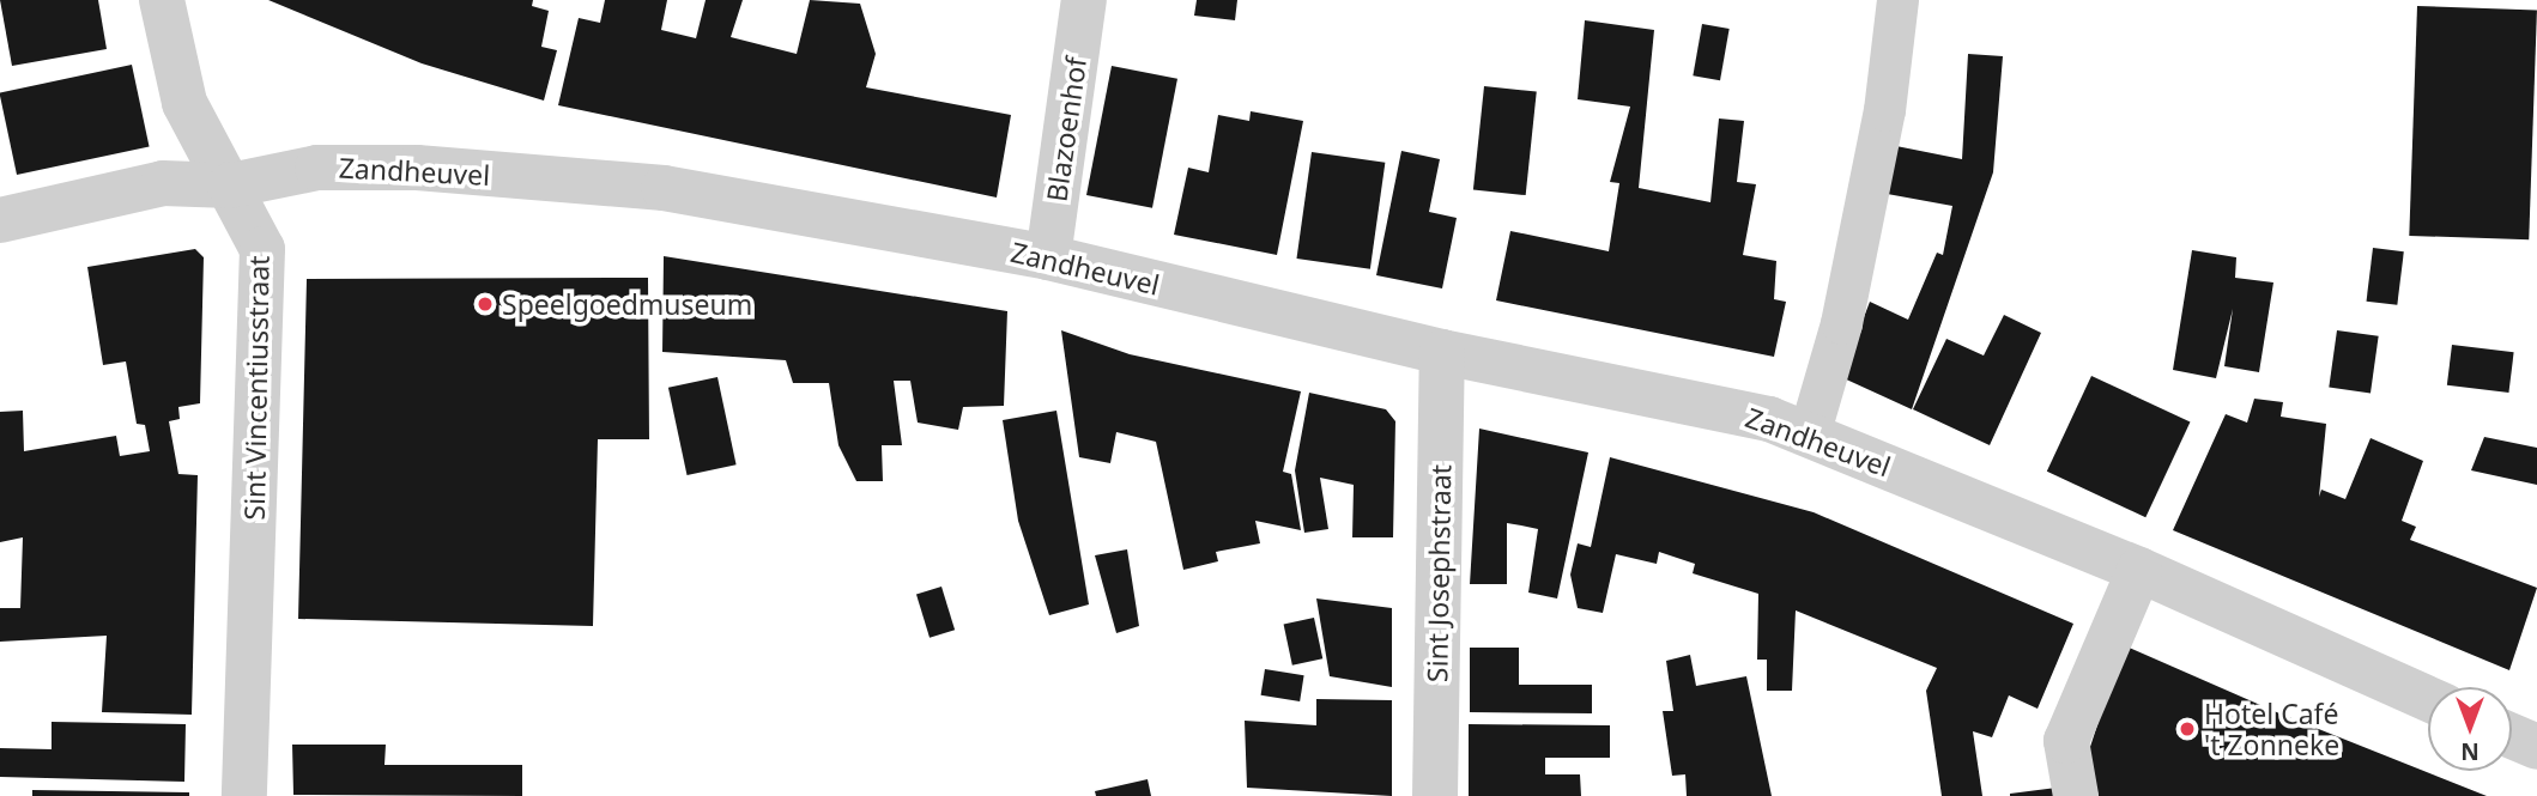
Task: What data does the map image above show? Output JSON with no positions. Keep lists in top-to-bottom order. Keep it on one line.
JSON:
{"streets":{"street":["Blazoenhof","Zandheuvel","Sint Vincentiusstraat","Sint Josephstraat"]},"crossings":[["Blazoenhof","Zandheuvel"],["Zandheuvel","Sint Vincentiusstraat"],["Zandheuvel","Sint Josephstraat"]],"places":["Speelgoedmuseum","Hotel Café 't Zonneke"],"north":"bottom"}
